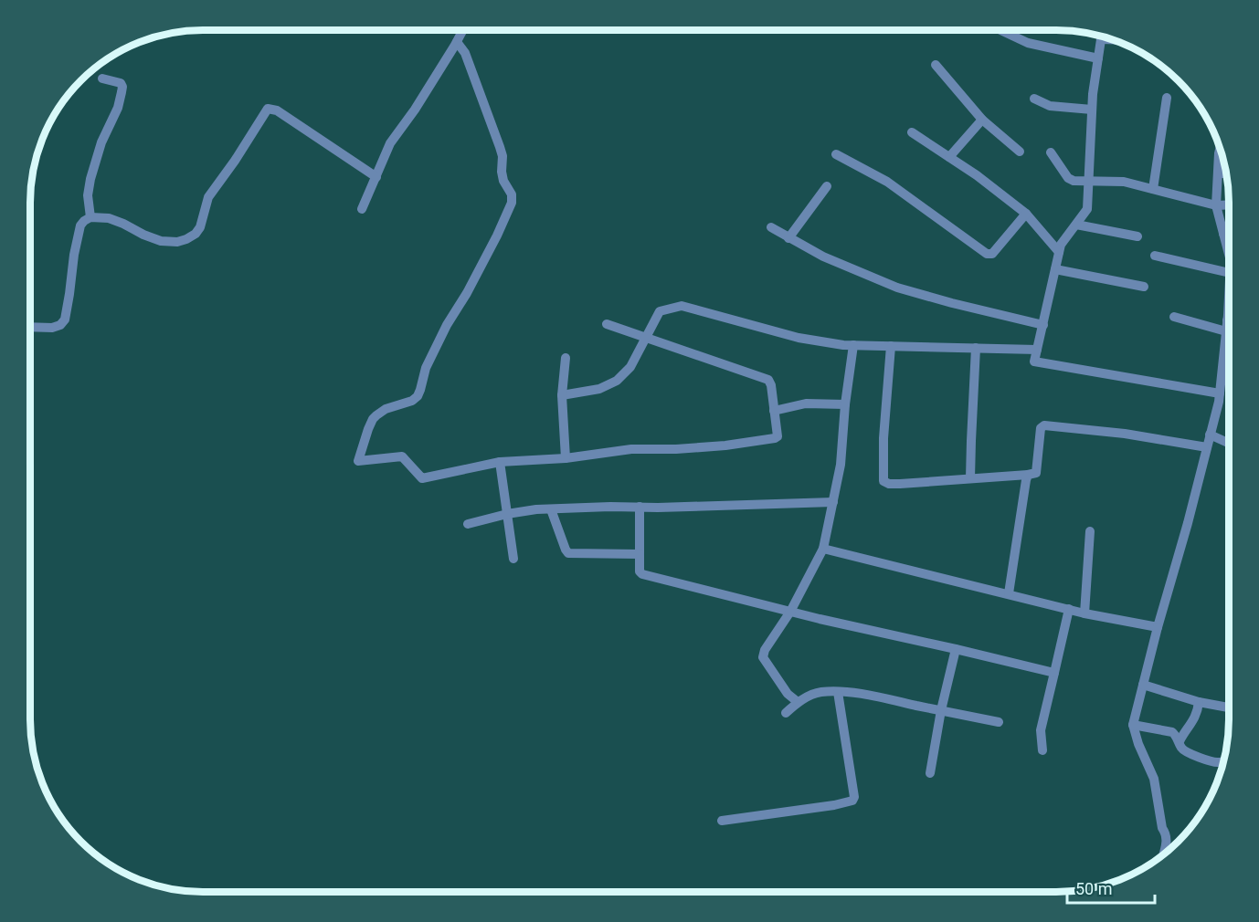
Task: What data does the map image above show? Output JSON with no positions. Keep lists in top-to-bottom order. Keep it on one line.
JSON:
{"scale_bar":"50 m"}
